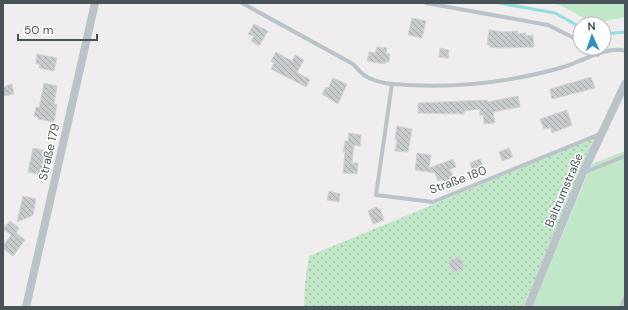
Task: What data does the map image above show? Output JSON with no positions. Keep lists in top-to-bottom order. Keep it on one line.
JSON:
{"streets":{"street":["Straße 179","Baltrumstraße"],"lane":["Straße 180"]},"crossings":[["Straße 180","Baltrumstraße"]],"scale_bar":"50 m","north":"top"}
